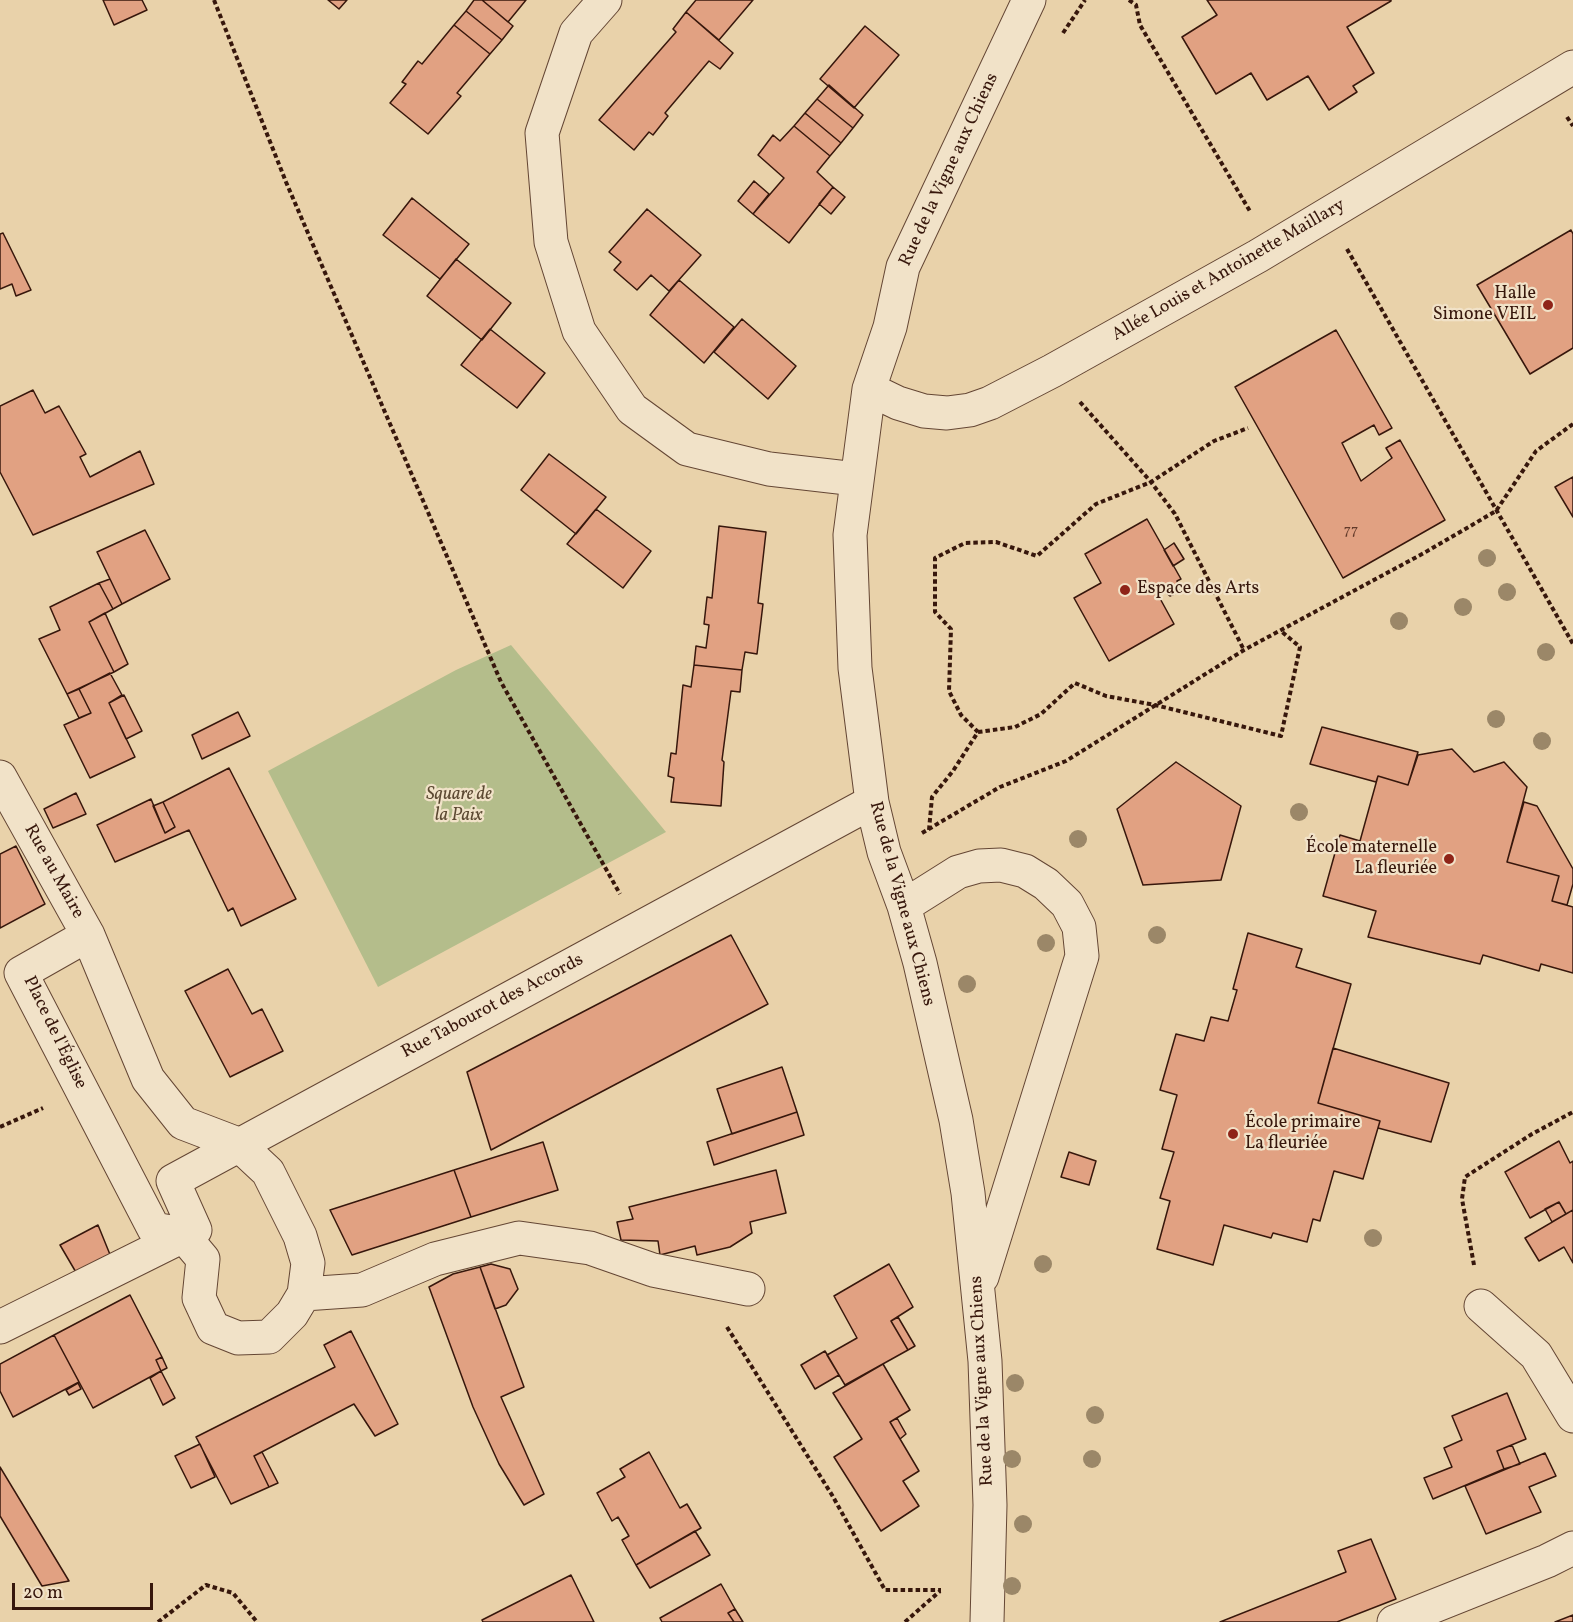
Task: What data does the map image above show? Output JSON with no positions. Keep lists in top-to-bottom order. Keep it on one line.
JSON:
{"streets":{"street":["Rue de la Vigne aux Chiens","Allée Louis et Antoinette Maillary","Rue au Maire","Rue Tabourot des Accords","Place de l'Église"]},"crossings":[["Rue de la Vigne aux Chiens","Allée Louis et Antoinette Maillary"],["Rue de la Vigne aux Chiens","Rue Tabourot des Accords"],["Rue au Maire","Place de l'Église"],["Rue Tabourot des Accords","Place de l'Église"]],"parks":["Square de la Paix"],"places":["Halle Simone VEIL","Espace des Arts","École maternelle La fleuriée","École primaire La fleuriée"],"house_numbers":["77"],"scale_bar":"20 m"}
